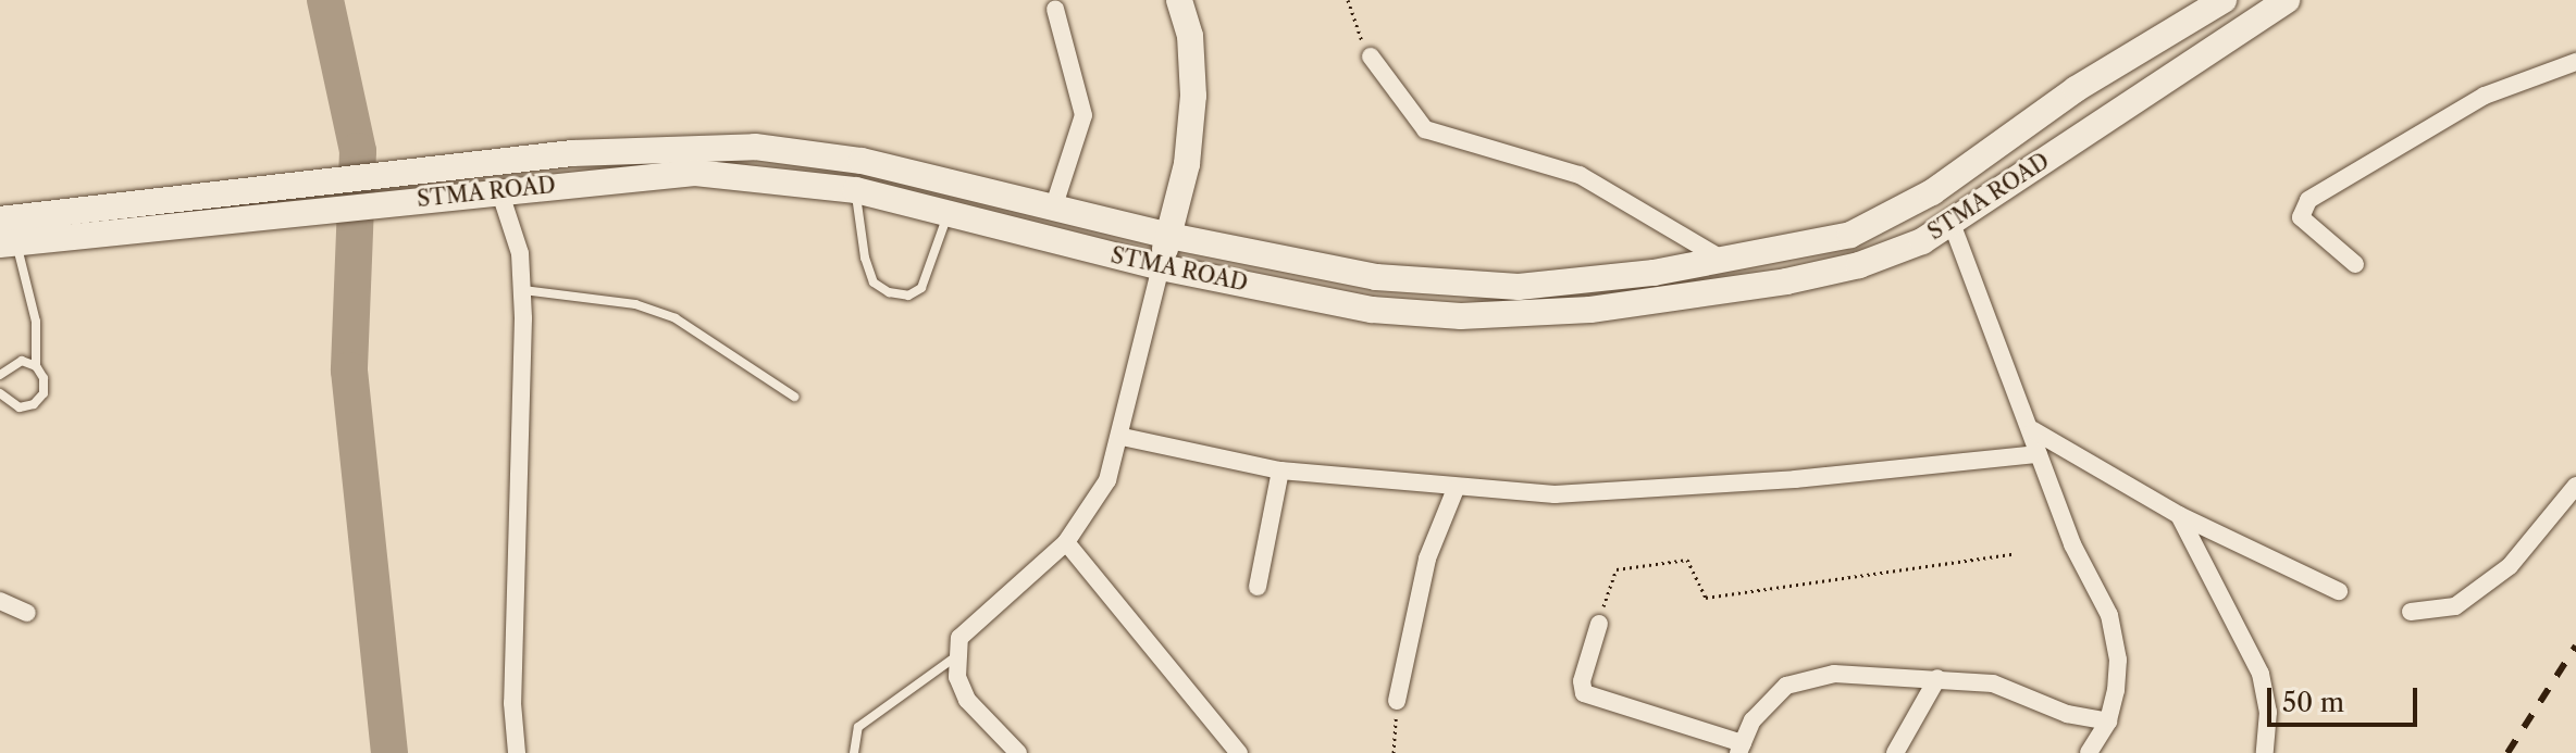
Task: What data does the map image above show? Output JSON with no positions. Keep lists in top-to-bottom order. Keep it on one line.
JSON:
{"streets":{"main road":["STMA ROAD"]},"scale_bar":"50 m"}
